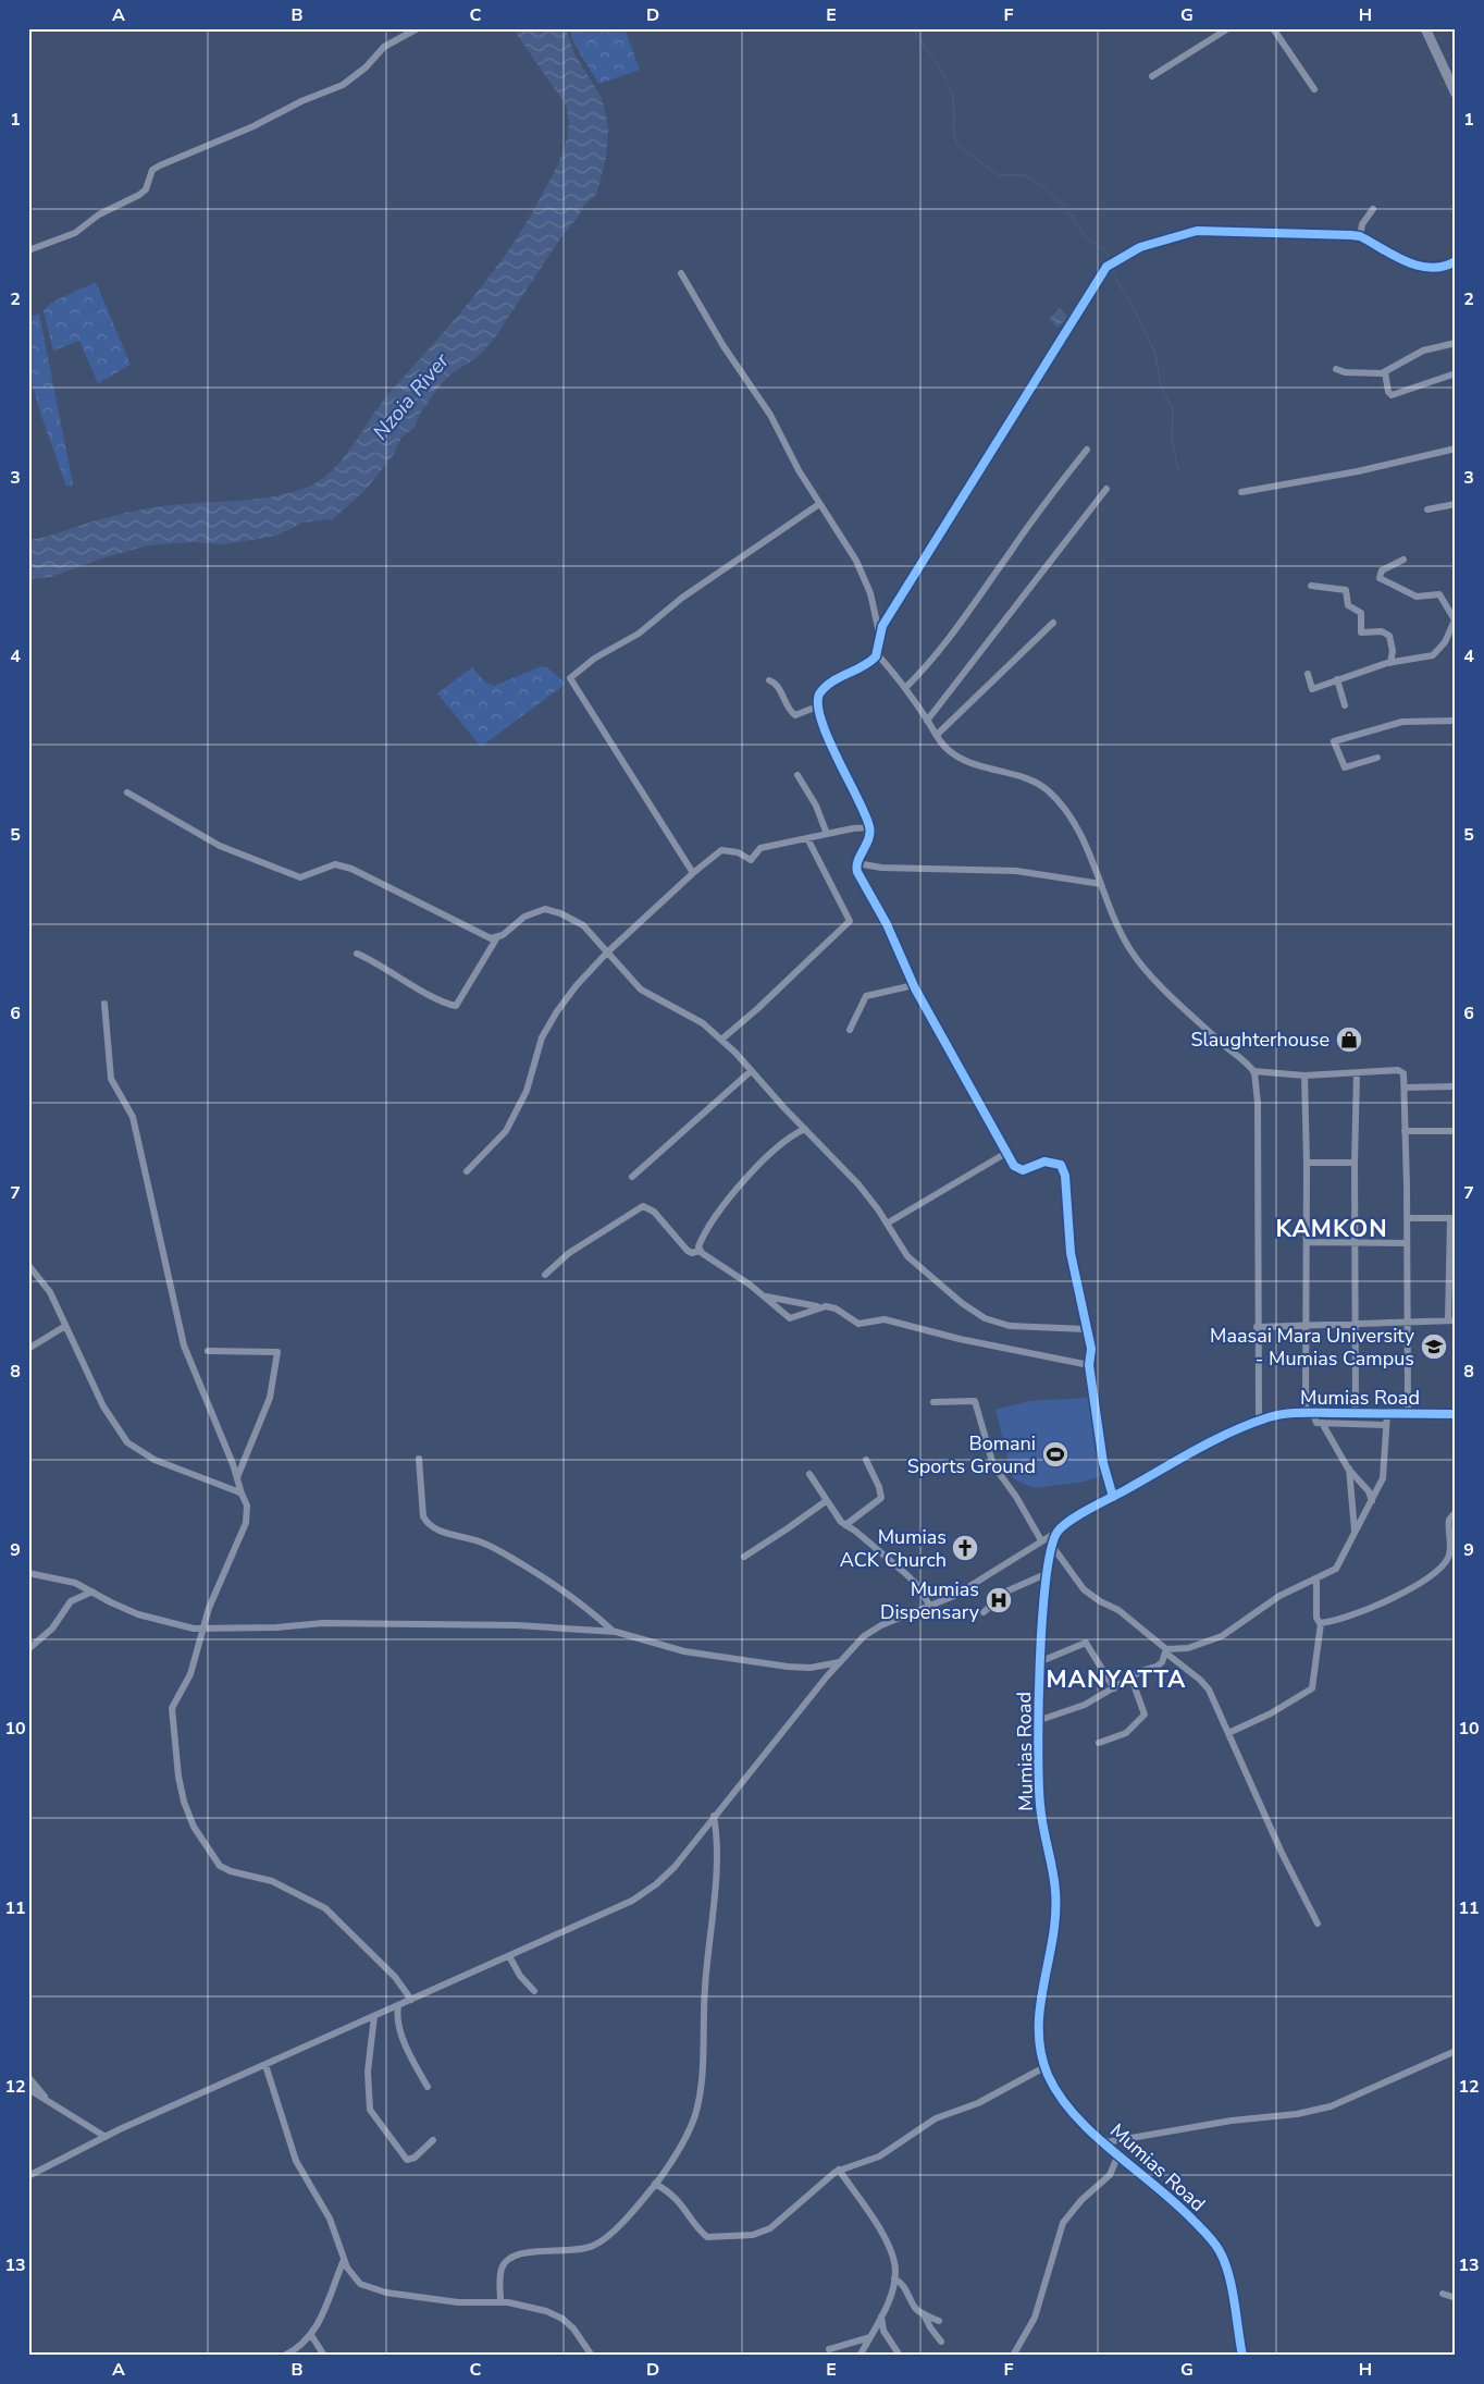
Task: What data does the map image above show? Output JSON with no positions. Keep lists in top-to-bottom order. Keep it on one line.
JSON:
{"streets":{"street":["Mumias Road"]},"districts":["KAMKON","MANYATTA"],"water":["Nzoia River"],"places":{"shop":["Slaughterhouse"],"school or university":["Maasai Mara University - Mumias Campus"],"sports":["Bomani Sports Ground"],"church":["Mumias ACK Church"],"hospital":["Mumias Dispensary"]},"grid":{"columns":["A","B","C","D","E","F","G","H"],"rows":["1","2","3","4","5","6","7","8","9","10","11","12","13"]}}
